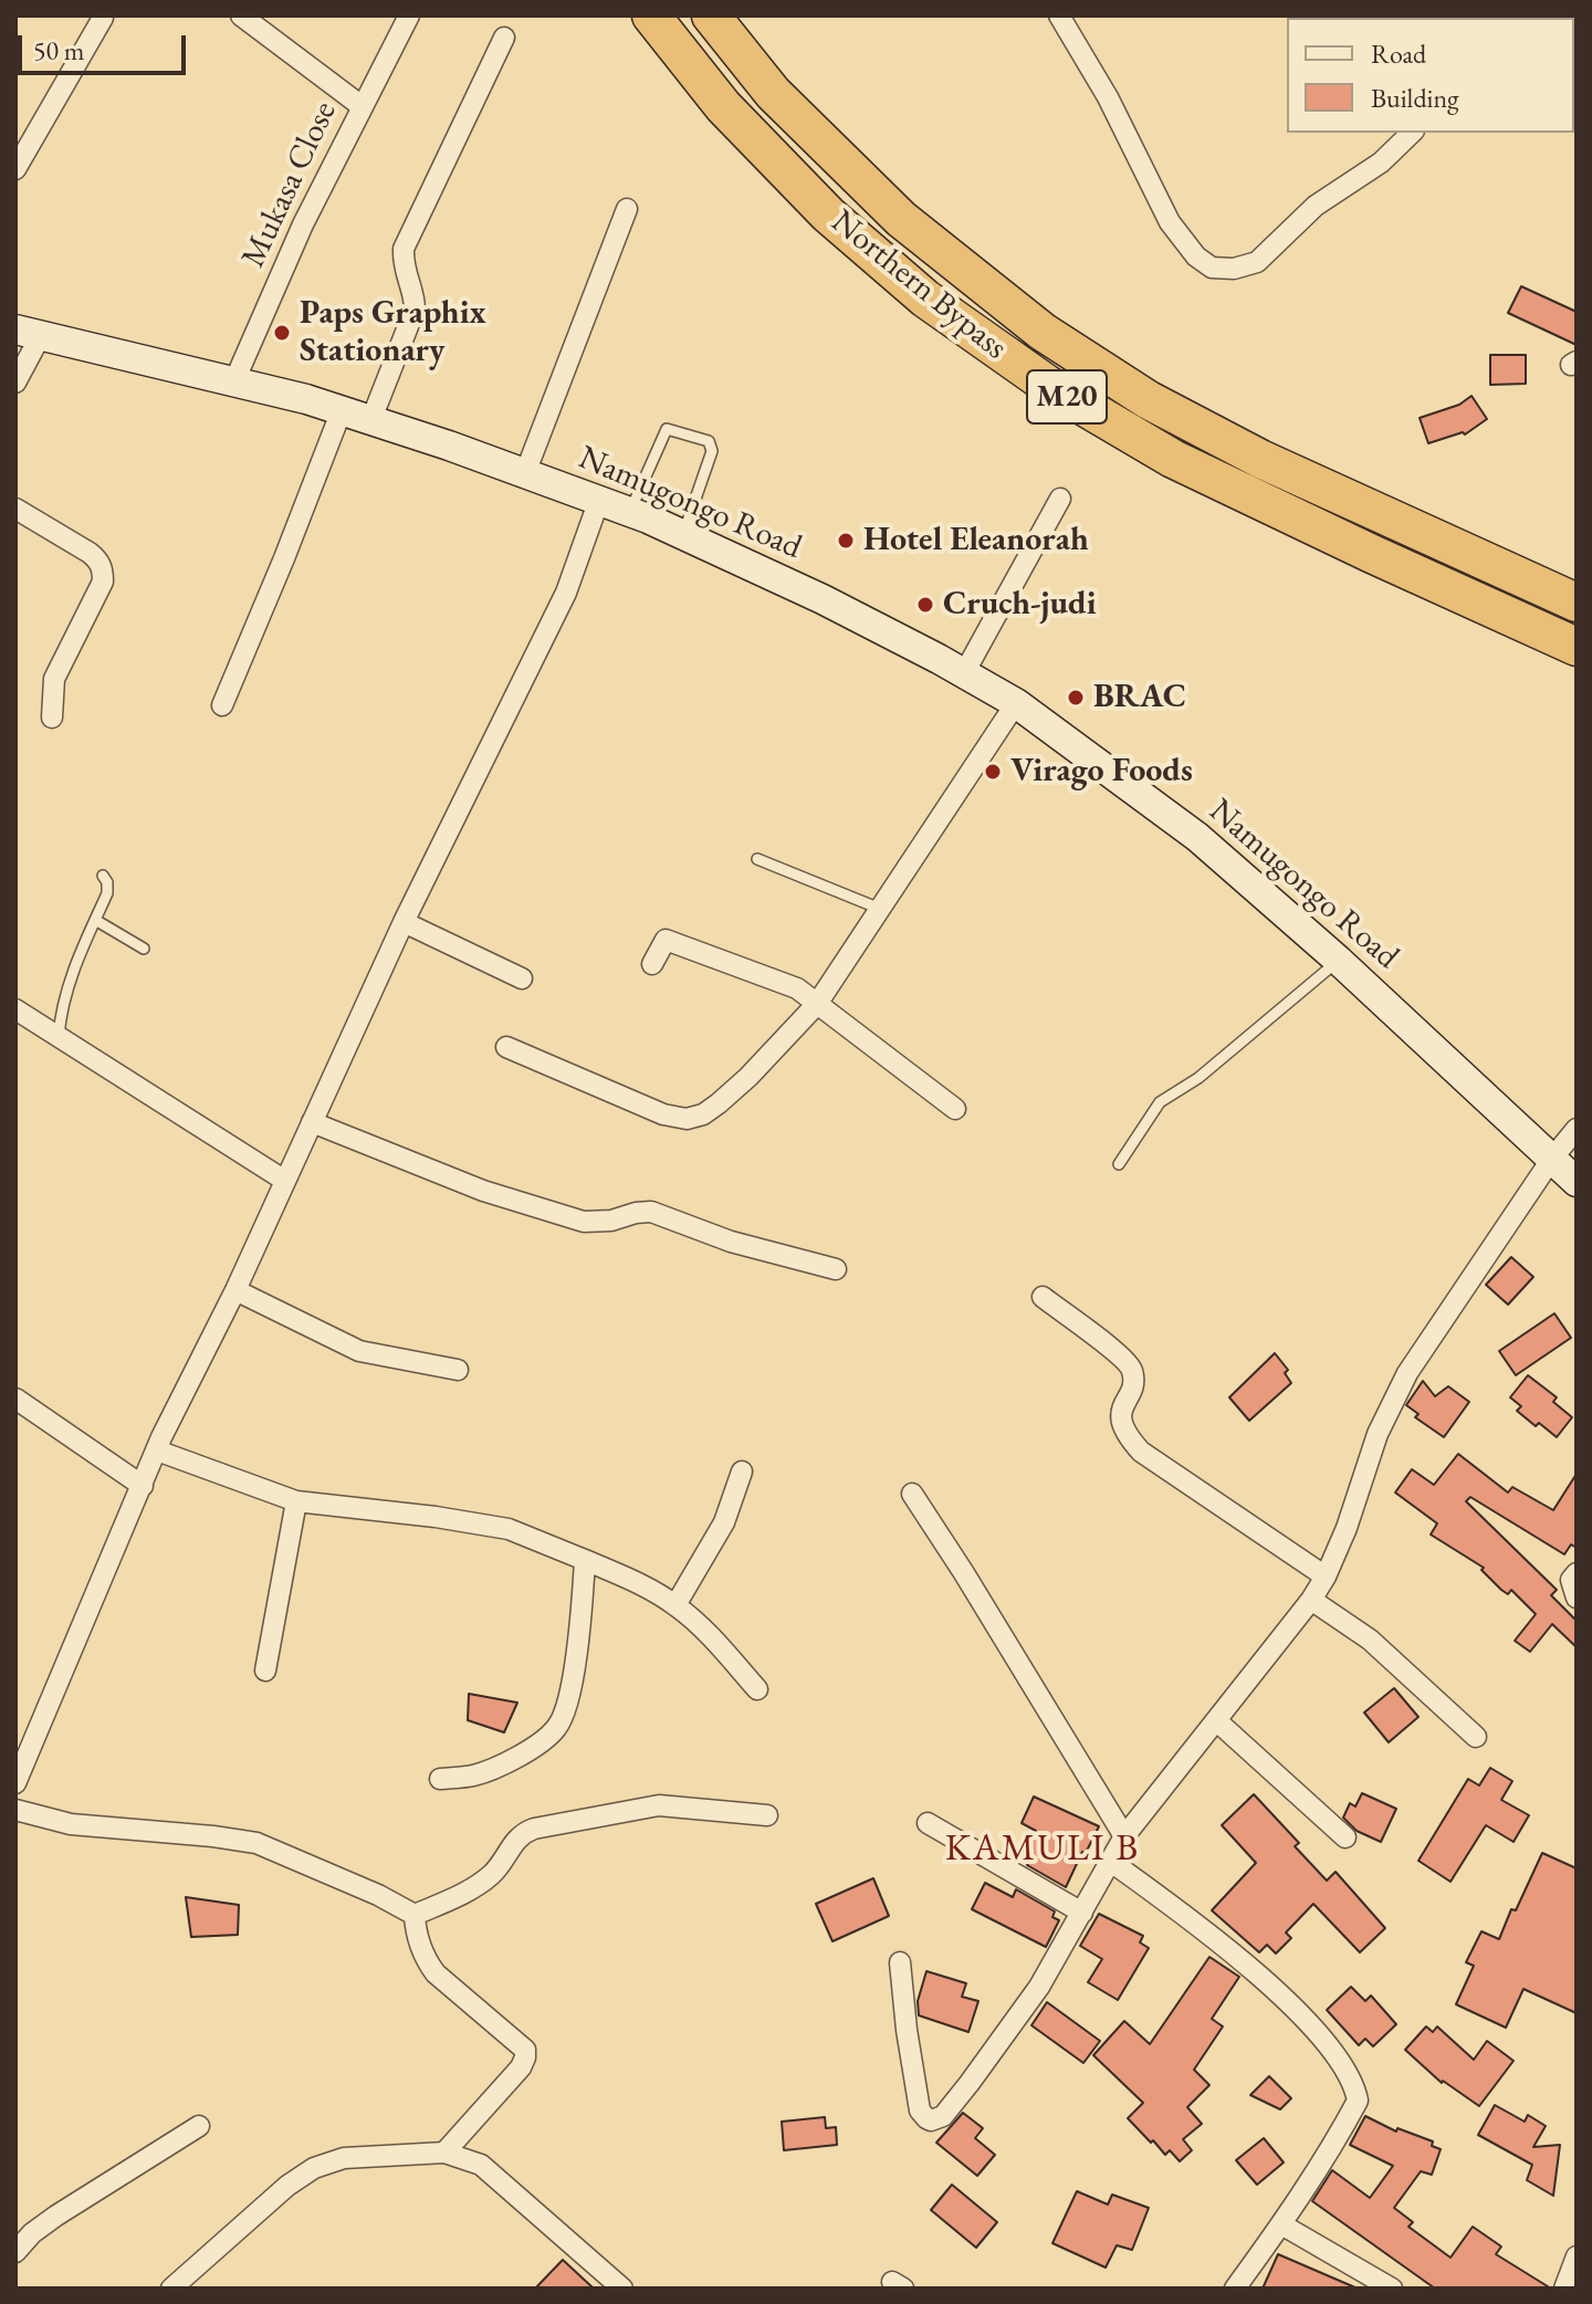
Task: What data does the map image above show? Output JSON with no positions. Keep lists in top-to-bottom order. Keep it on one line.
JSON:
{"streets":{"highway":["Northern Bypass","M20"],"main road":["Namugongo Road"],"street":["Mukasa Close"]},"crossings":[["Mukasa Close","Namugongo Road"]],"districts":["KAMULI B"],"places":["Paps Graphix Stationary","Hotel Eleanorah","Cruch-judi","BRAC","Virago Foods"],"legend":["Road","Building"],"scale_bar":"50 m"}
